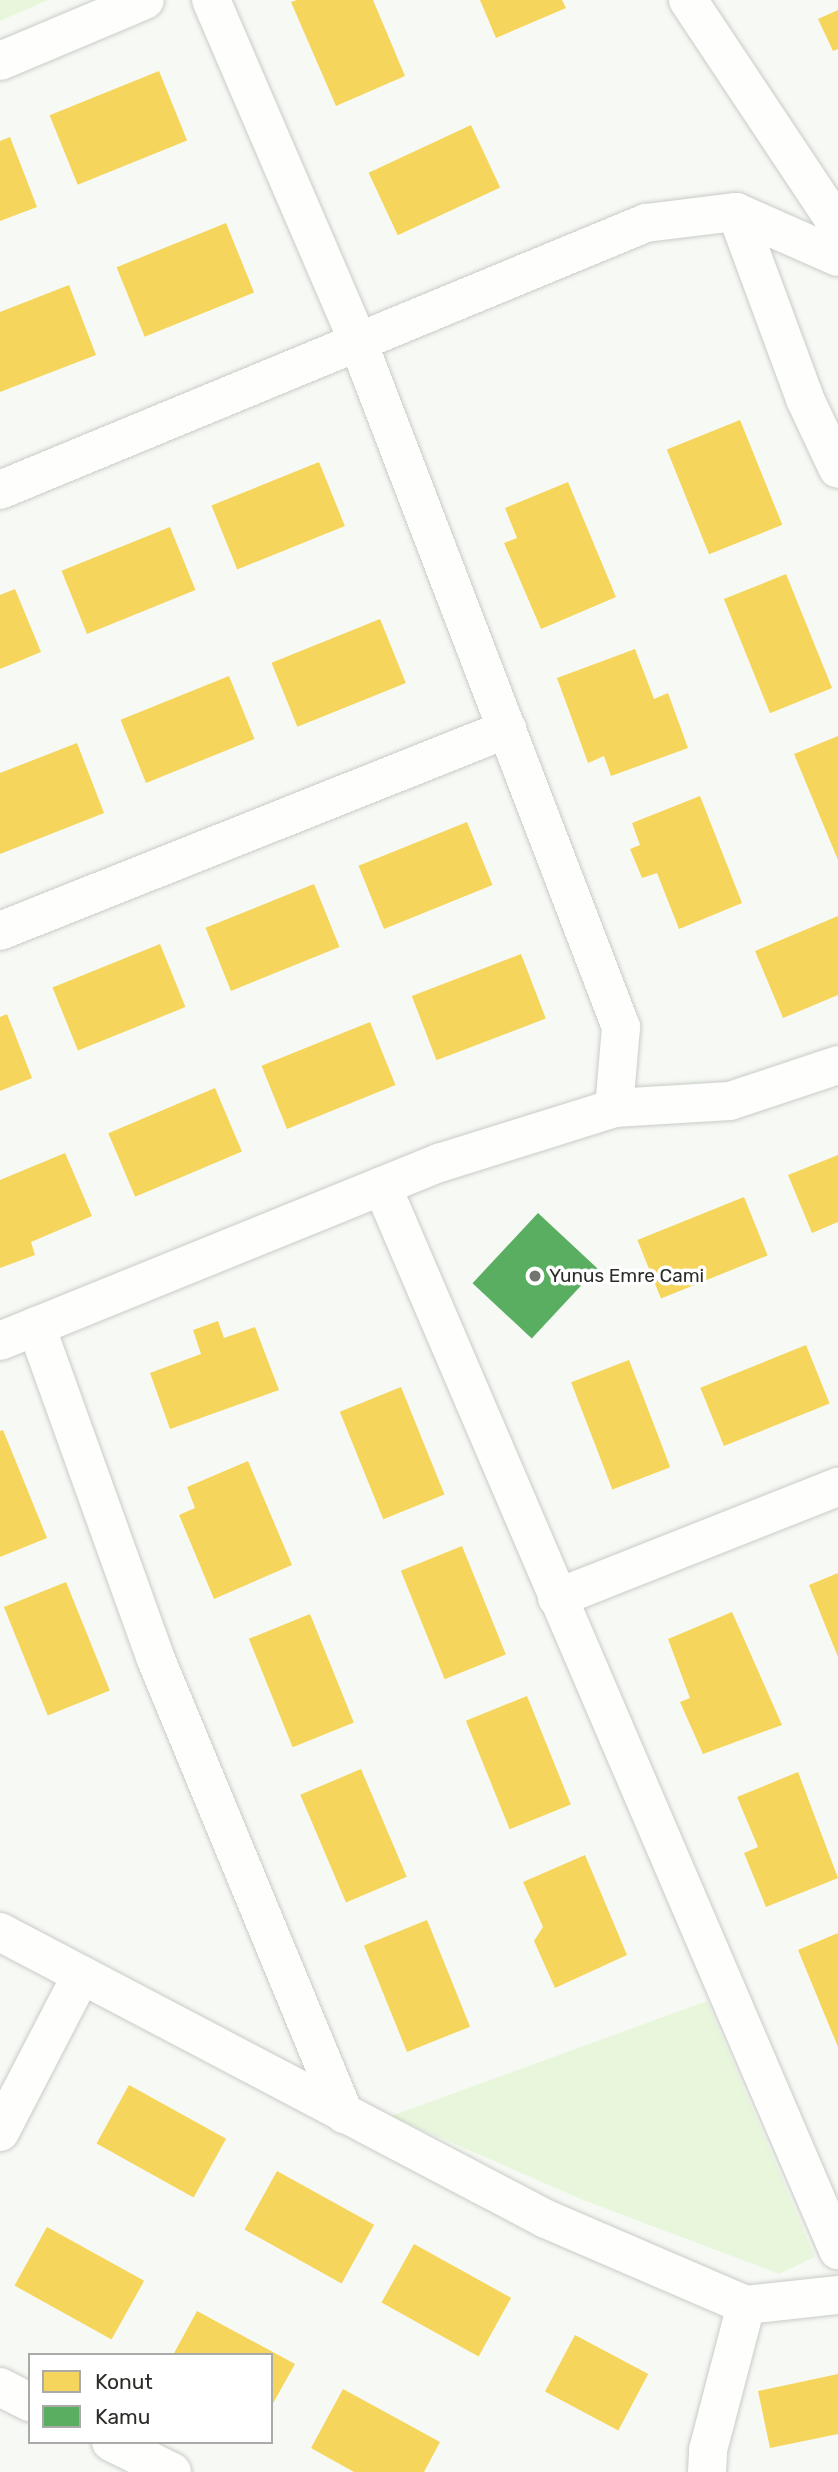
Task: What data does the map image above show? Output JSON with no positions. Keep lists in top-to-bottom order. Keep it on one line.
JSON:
{"places":["Yunus Emre Cami"],"legend":["Konut","Kamu"]}
